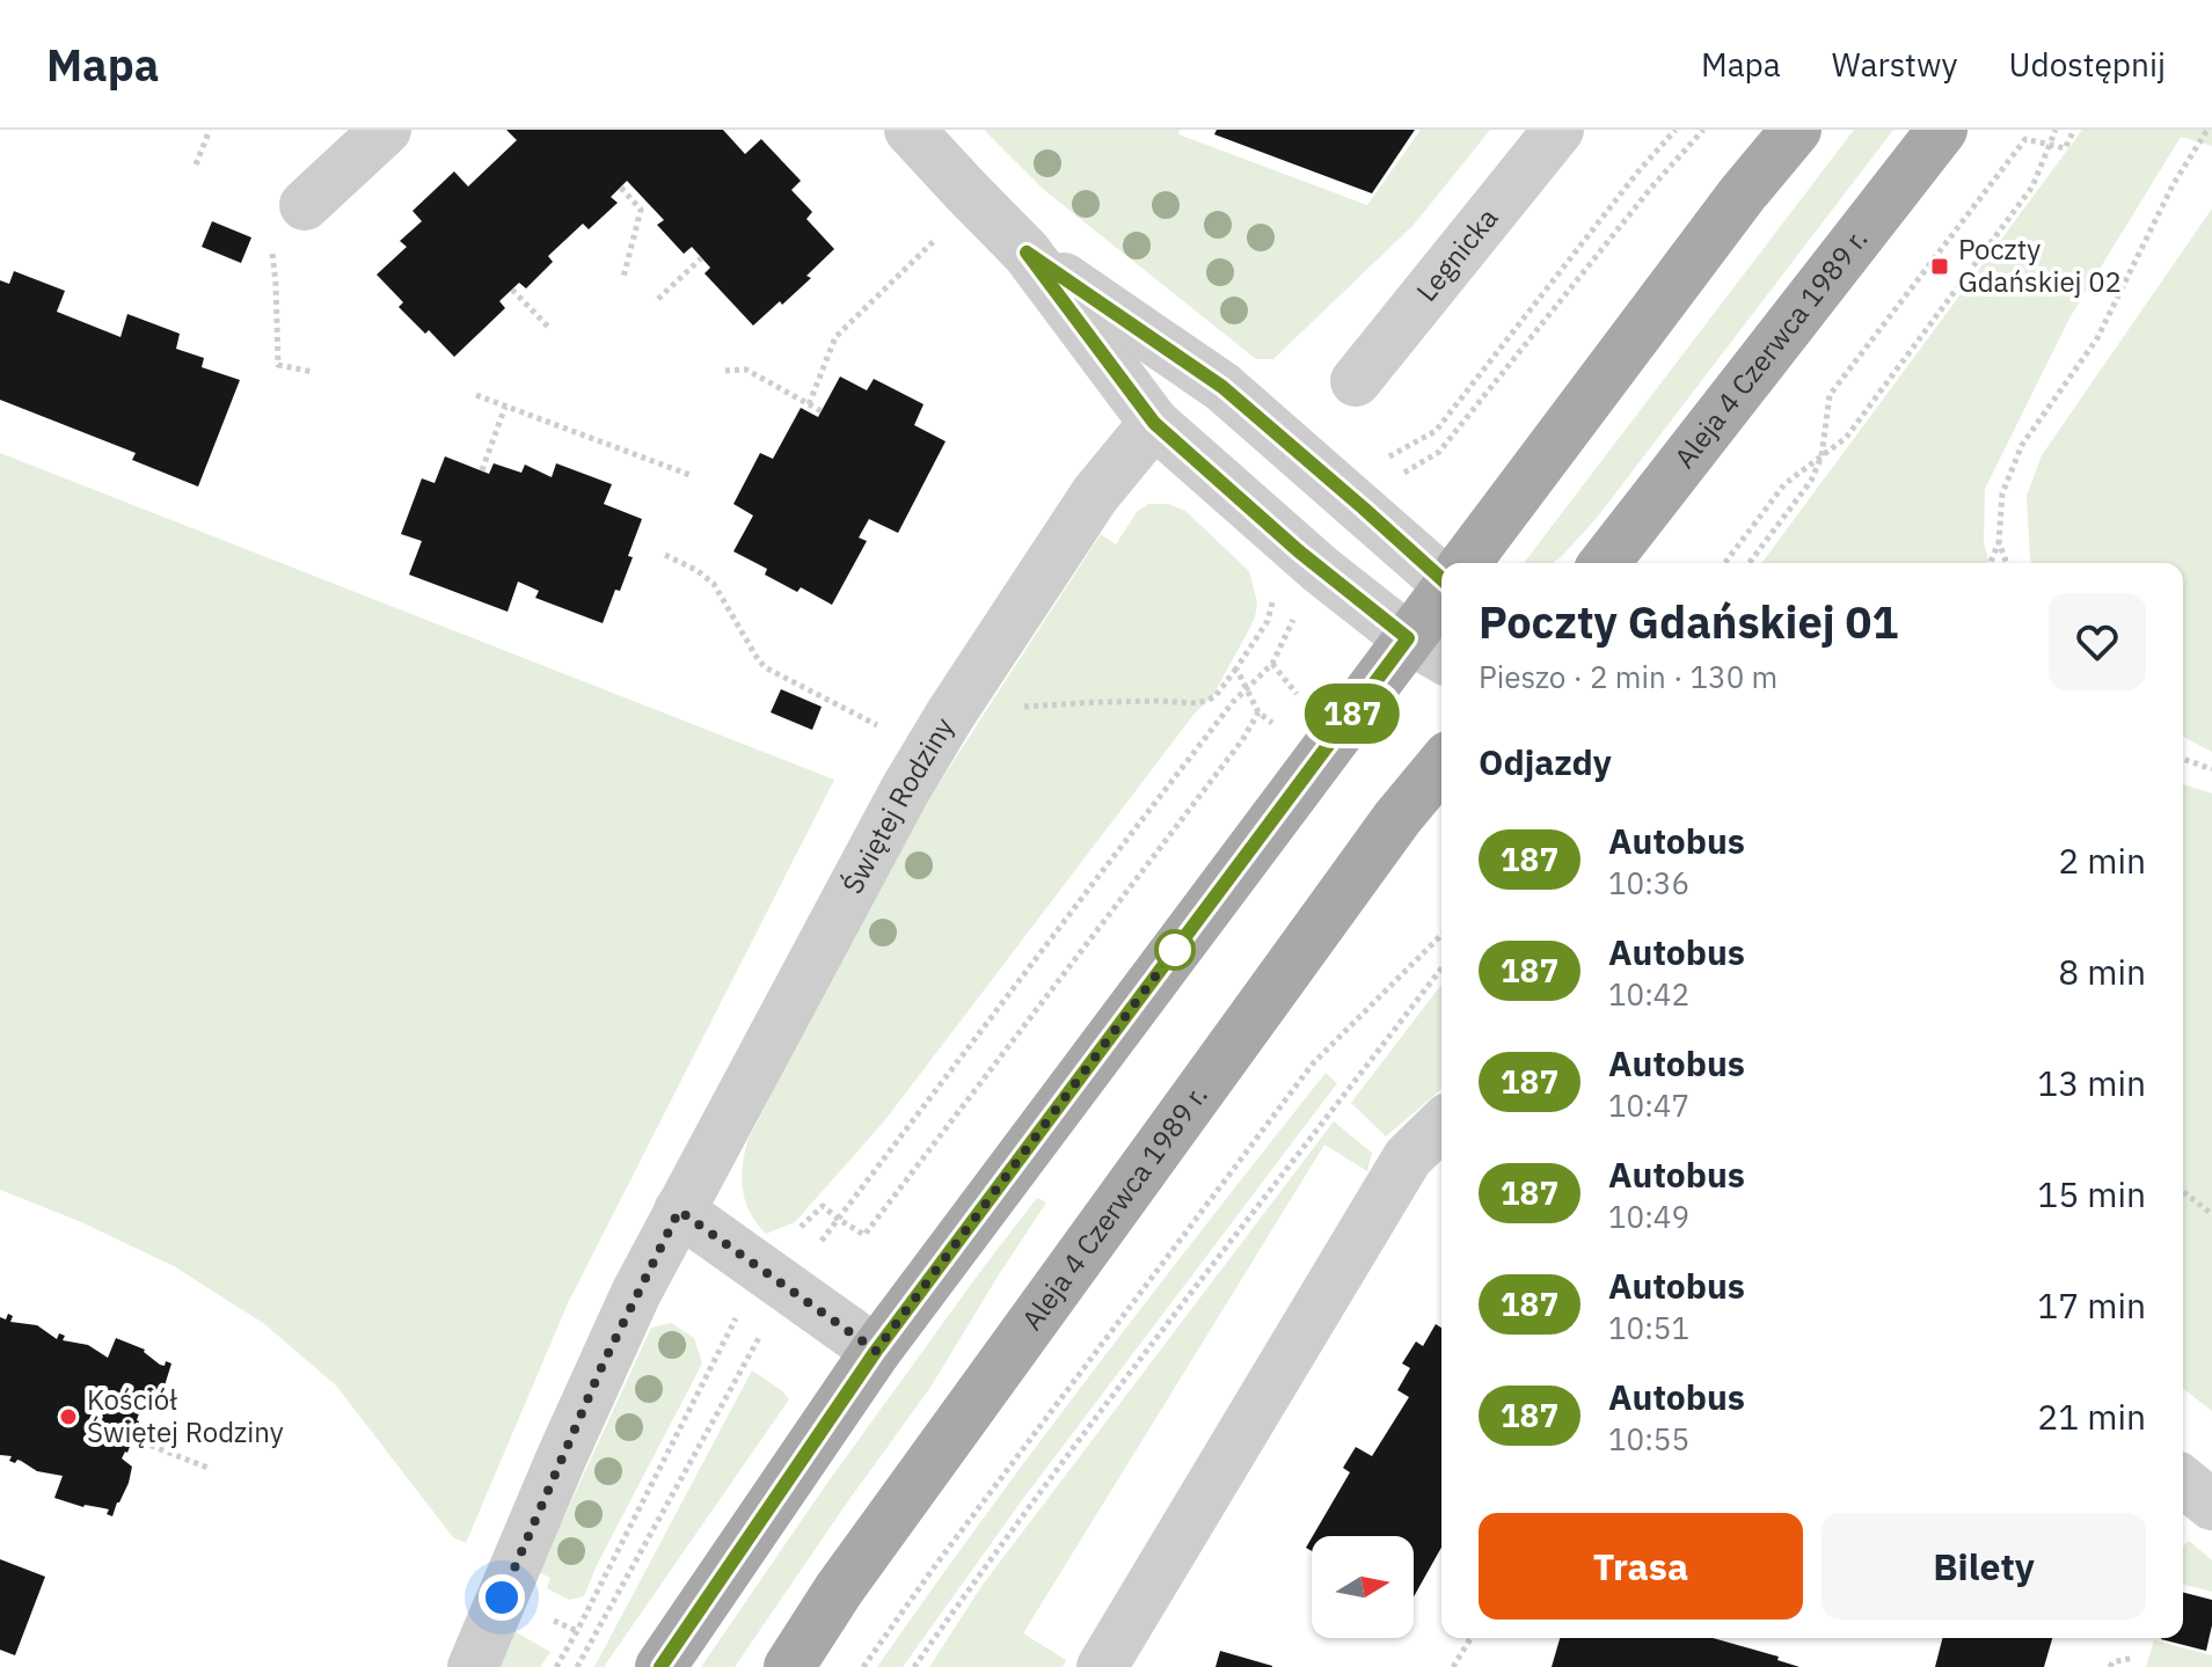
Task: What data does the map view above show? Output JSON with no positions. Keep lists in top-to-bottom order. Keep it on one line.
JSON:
{"streets":{"main road":["Aleja 4 Czerwca 1989 r."],"street":["Legnicka","Świętej Rodziny"]},"places":{"transit":["Poczty Gdańskiej 02"],"other":["Kościół Świętej Rodziny"]},"lines":["bus line 187"],"north":"right","page":{"header":"Mapa","nav":["Mapa","Warstwy","Udostępnij"],"on_map":"187","heading":[["Poczty Gdańskiej 01","Pieszo · 2 min · 130 m"],"Odjazdy"],"list":[{"mark":"187","name":"Autobus","note":"10:36","value":"2 min"},{"mark":"187","name":"Autobus","note":"10:42","value":"8 min"},{"mark":"187","name":"Autobus","note":"10:47","value":"13 min"},{"mark":"187","name":"Autobus","note":"10:49","value":"15 min"},{"mark":"187","name":"Autobus","note":"10:51","value":"17 min"},{"mark":"187","name":"Autobus","note":"10:55","value":"21 min"}],"buttons":["Trasa","Bilety"]}}
